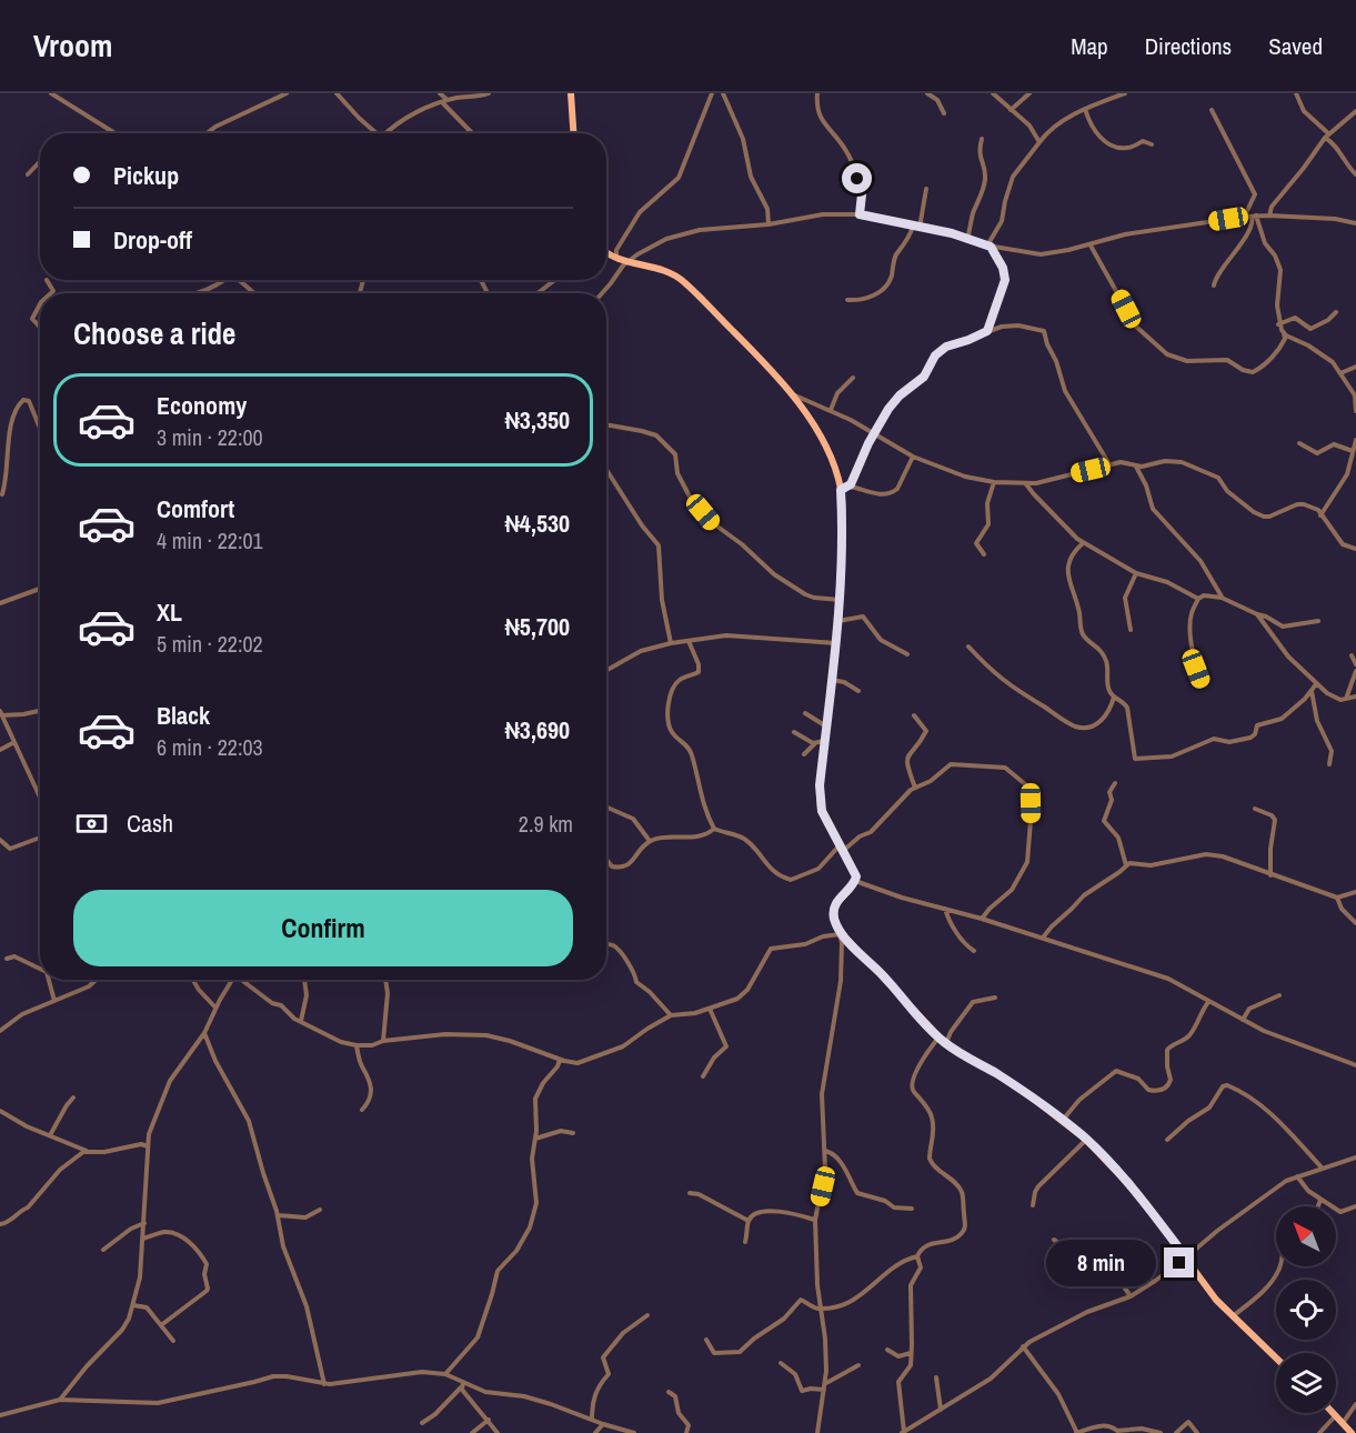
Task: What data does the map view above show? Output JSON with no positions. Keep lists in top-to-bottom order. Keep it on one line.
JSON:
{"north":"top left","page":{"header":"Vroom","nav":["Map","Directions","Saved"],"banner":["Pickup","Drop-off"],"heading":"Choose a ride","list":[{"name":"Economy","note":"3 min · 22:00","value":"₦3,350"},{"name":"Comfort","note":"4 min · 22:01","value":"₦4,530"},{"name":"XL","note":"5 min · 22:02","value":"₦5,700"},{"name":"Black","note":"6 min · 22:03","value":"₦3,690"}],"pay":["Cash","2.9 km"],"buttons":"Confirm","bubble":"8 min"}}
